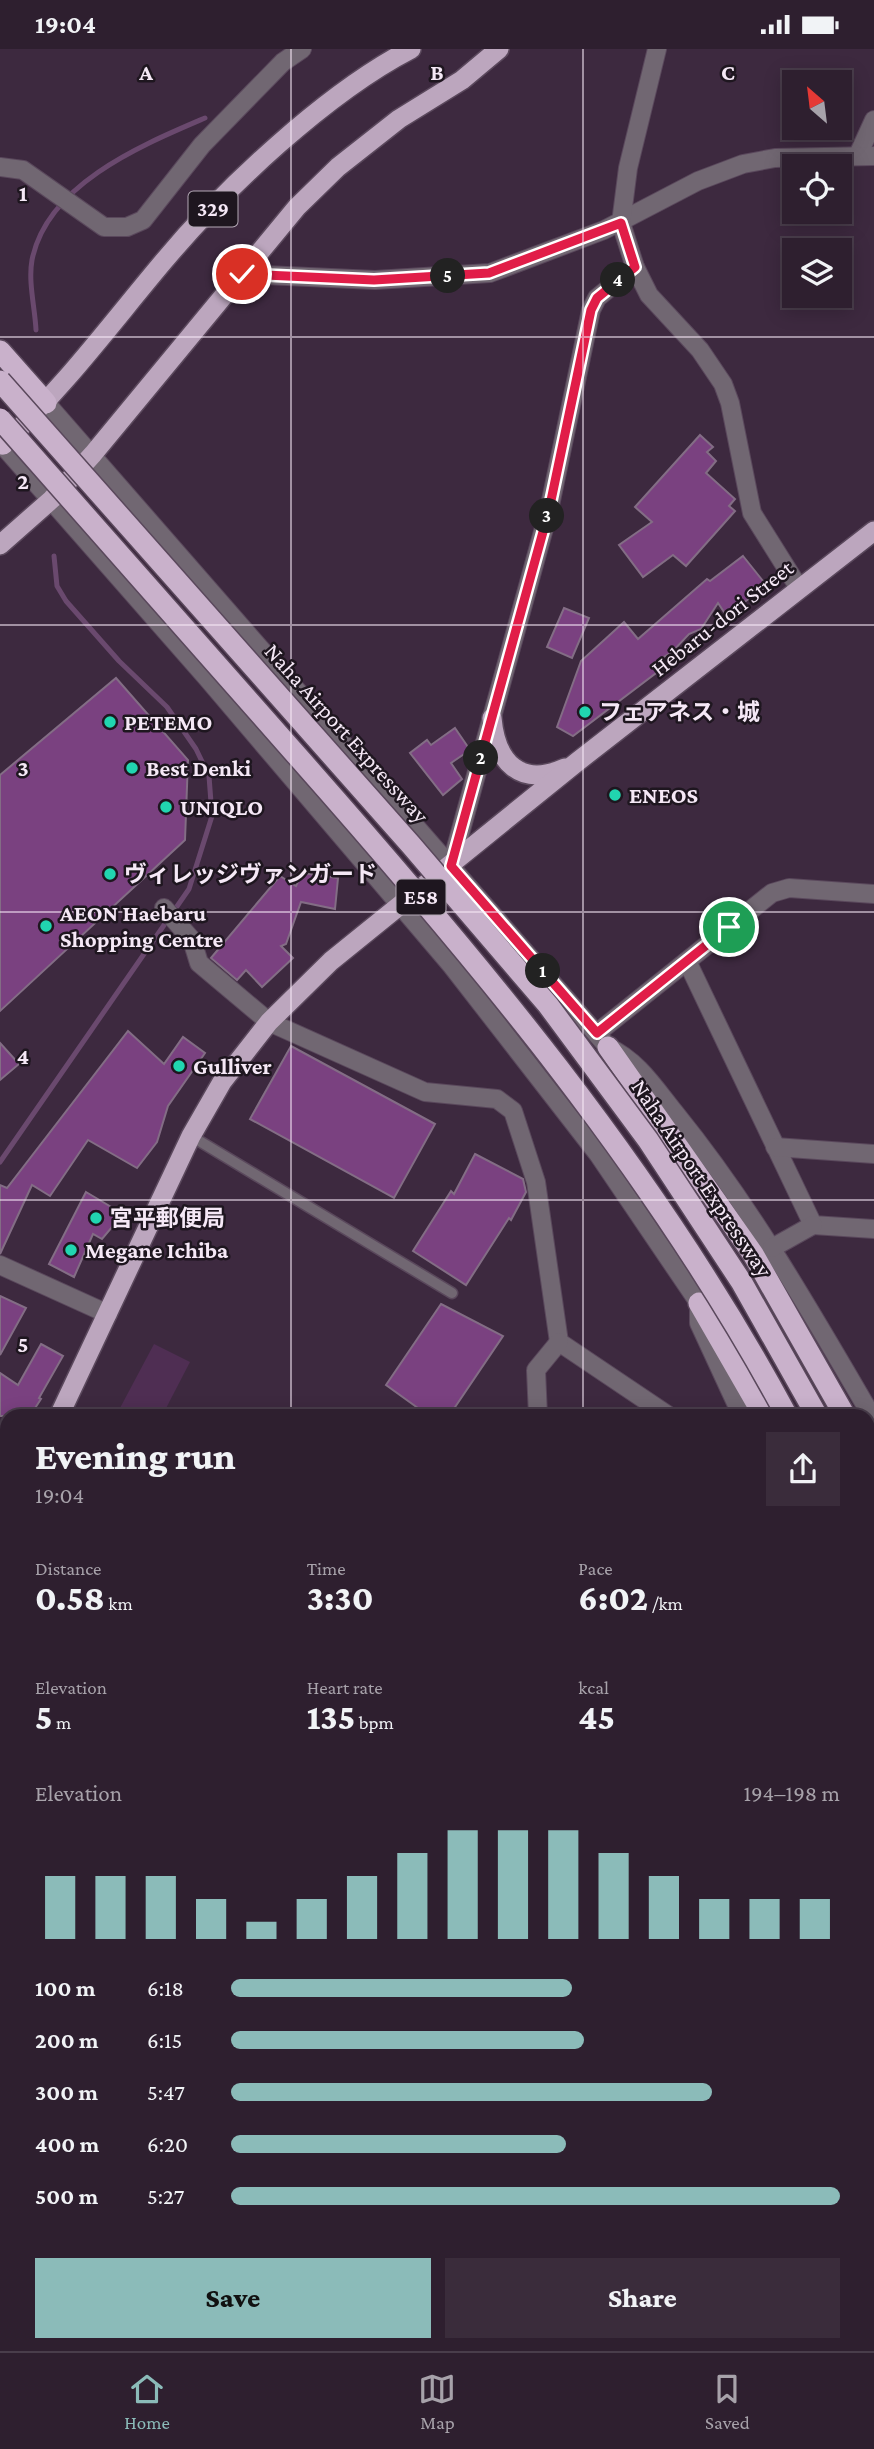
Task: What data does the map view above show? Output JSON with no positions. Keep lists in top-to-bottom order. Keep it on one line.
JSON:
{"streets":{"highway":["329","Hebaru-dori Street","Naha Airport Expressway","E58"]},"places":["フェアネス・城","PETEMO","Best Denki","ENEOS","UNIQLO","ヴィレッジヴァンガード","AEON Haebaru Shopping Centre","Gulliver","宮平郵便局","Megane Ichiba"],"north":"top left","page":{"status":"19:04","pins":["5","4","3","2","1"],"heading":["Evening run","19:04"],"stats":[["Distance","0.58 km"],["Time","3:30"],["Pace","6:02 /km"],["Elevation","5 m"],["Heart rate","135 bpm"],["kcal","45"]],"chart":["Elevation","194–198 m"],"list":[{"name":"100 m","note":"6:18"},{"name":"200 m","note":"6:15"},{"name":"300 m","note":"5:47"},{"name":"400 m","note":"6:20"},{"name":"500 m","note":"5:27"}],"buttons":["Save","Share"],"tabs":["Home","Map","Saved"]},"grid":{"columns":["A","B","C"],"rows":["1","2","3","4","5"]}}
